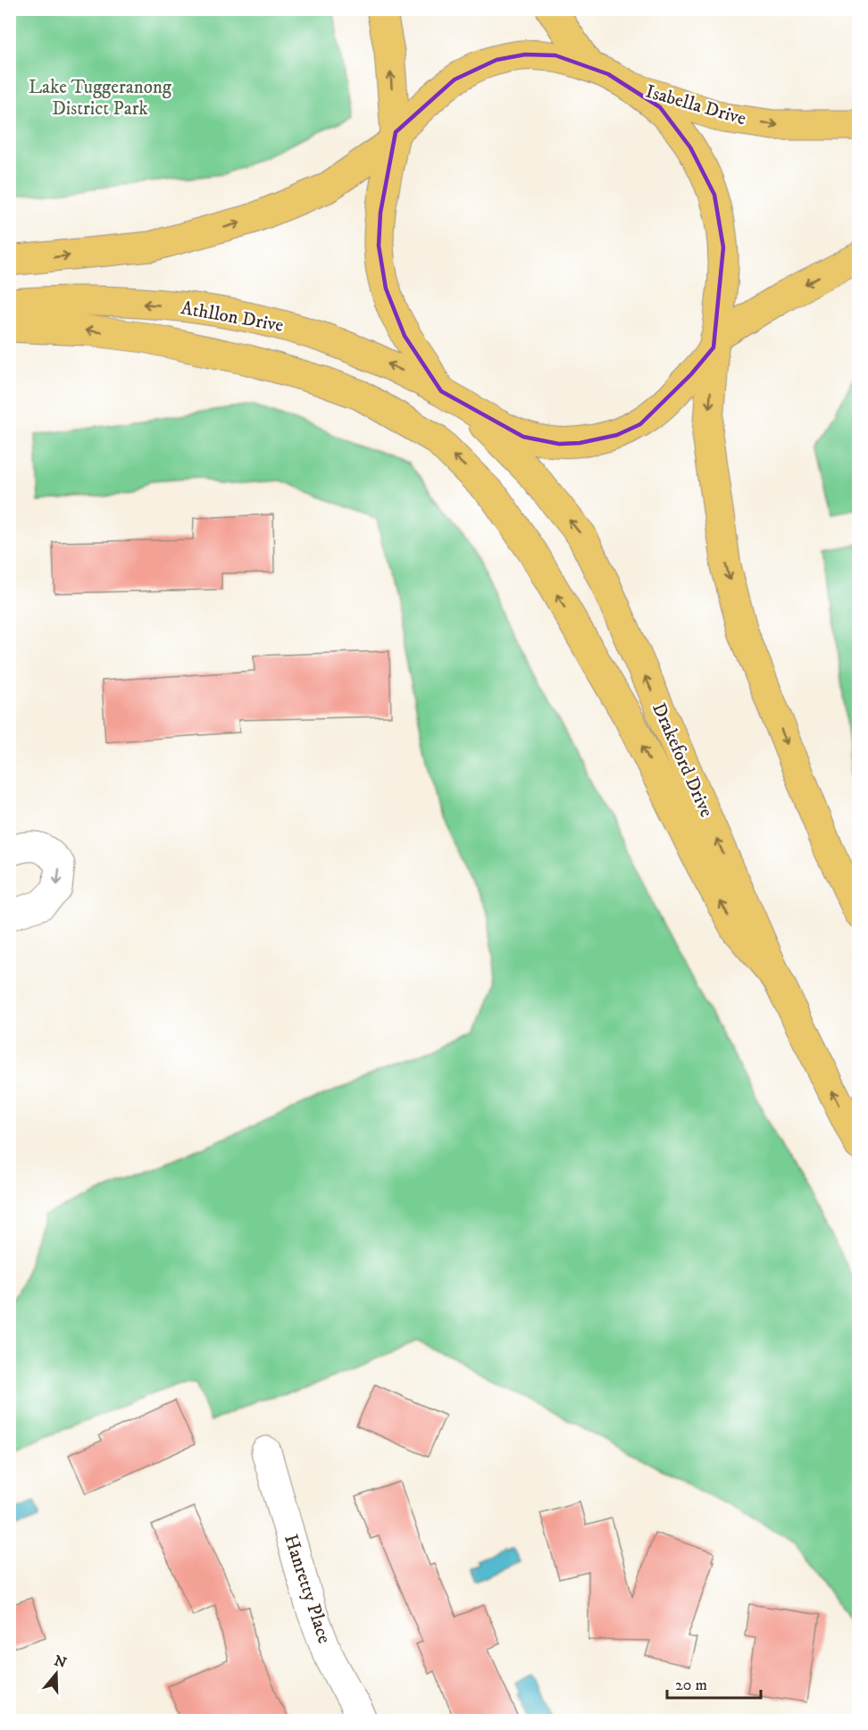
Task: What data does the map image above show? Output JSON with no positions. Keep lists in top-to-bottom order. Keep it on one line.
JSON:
{"streets":{"main road":["Isabella Drive","Athllon Drive","Drakeford Drive"],"street":["Hanretty Place"]},"crossings":[["Athllon Drive","Drakeford Drive"]],"one_way":["Isabella Drive","Athllon Drive"],"parks":["Lake Tuggeranong District Park"],"scale_bar":"20 m","north":"top"}
